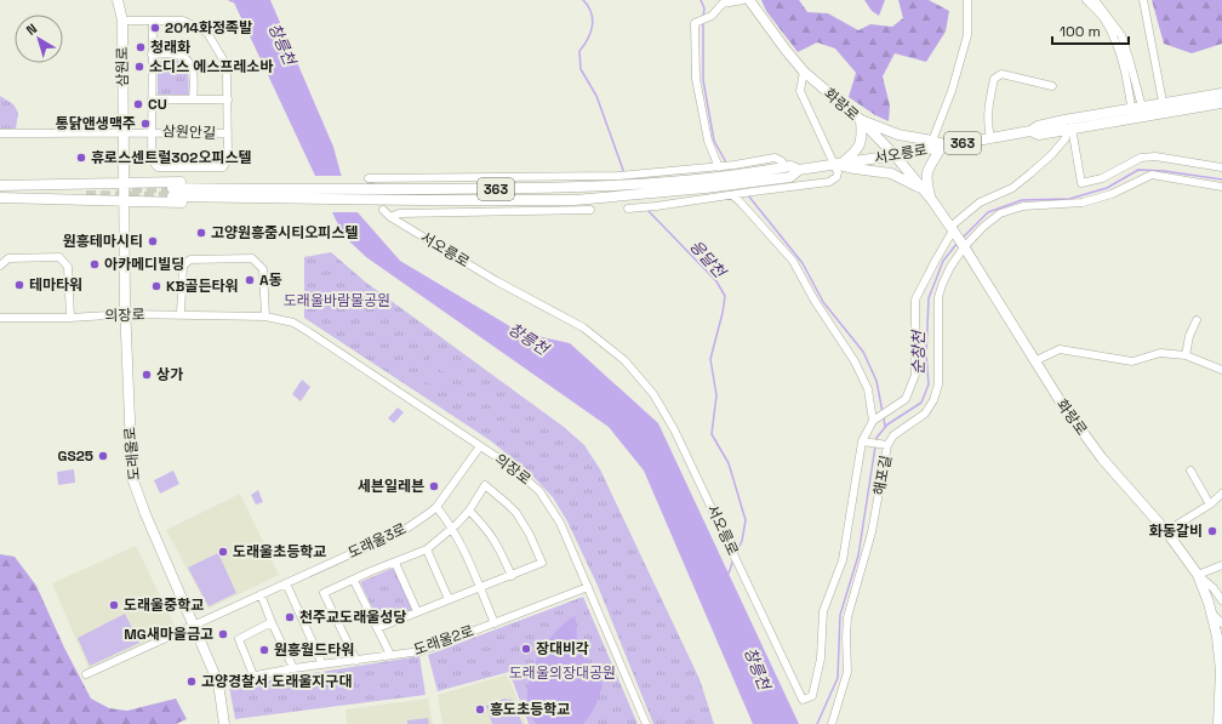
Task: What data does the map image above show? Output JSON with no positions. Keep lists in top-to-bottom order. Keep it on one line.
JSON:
{"streets":{"main road":["삼원로","화랑로","363","서오릉로","도래울로"],"street":["삼원안길","의장로","해포길","도래울3로","도래울2로"]},"crossings":[["삼원로","삼원안길"],["삼원로","도래울로"],["화랑로","서오릉로"],["화랑로","해포길"],["363","서오릉로"],["의장로","도래울로"],["의장로","도래울3로"],["의장로","도래울2로"],["도래울로","도래울3로"],["도래울로","도래울2로"]],"water":["창릉천","응달천","순창천"],"parks":["도래울바람물공원","도래울의장대공원"],"places":["2014화정족발","청래화","소디스 에스프레소바","CU","통닭앤생맥주","휴로스센트럴302오피스텔","고양원흥줌시티오피스텔","원흥테마시티","아카메디빌딩","A동","테마타워","KB골든타워","상가","GS25","세븐일레븐","화동갈비","도래울초등학교","도래울중학교","천주교도래울성당","MG새마을금고","장대비각","원흥월드타워","고양경찰서 도래울지구대","흥도초등학교"],"scale_bar":"100 m","north":"top left"}
